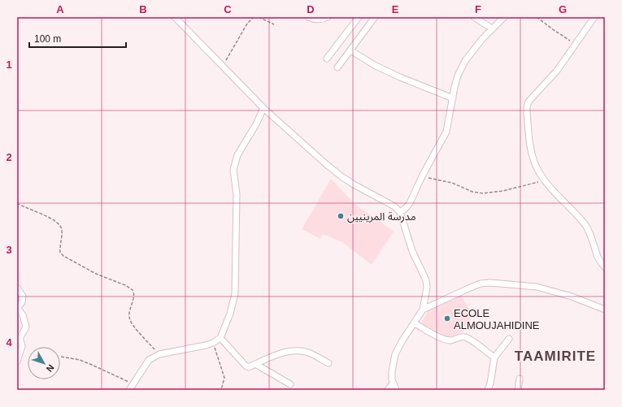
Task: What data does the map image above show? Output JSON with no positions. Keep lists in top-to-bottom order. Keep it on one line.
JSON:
{"districts":["TAAMIRITE"],"places":["مدرسة المرينيين","ECOLE ALMOUJAHIDINE"],"scale_bar":"100 m","north":"bottom right","grid":{"columns":["A","B","C","D","E","F","G"],"rows":["1","2","3","4"]}}
